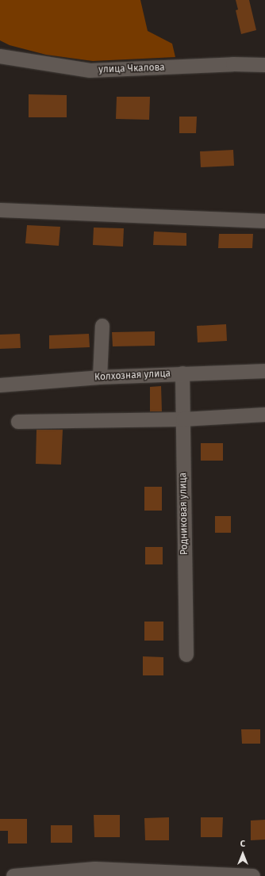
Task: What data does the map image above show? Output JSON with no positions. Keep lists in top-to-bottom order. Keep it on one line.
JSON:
{"streets":{"street":["улица Чкалова","Колхозная улица","Родниковая улица"]},"crossings":[["Колхозная улица","Родниковая улица"]],"north":"top"}
